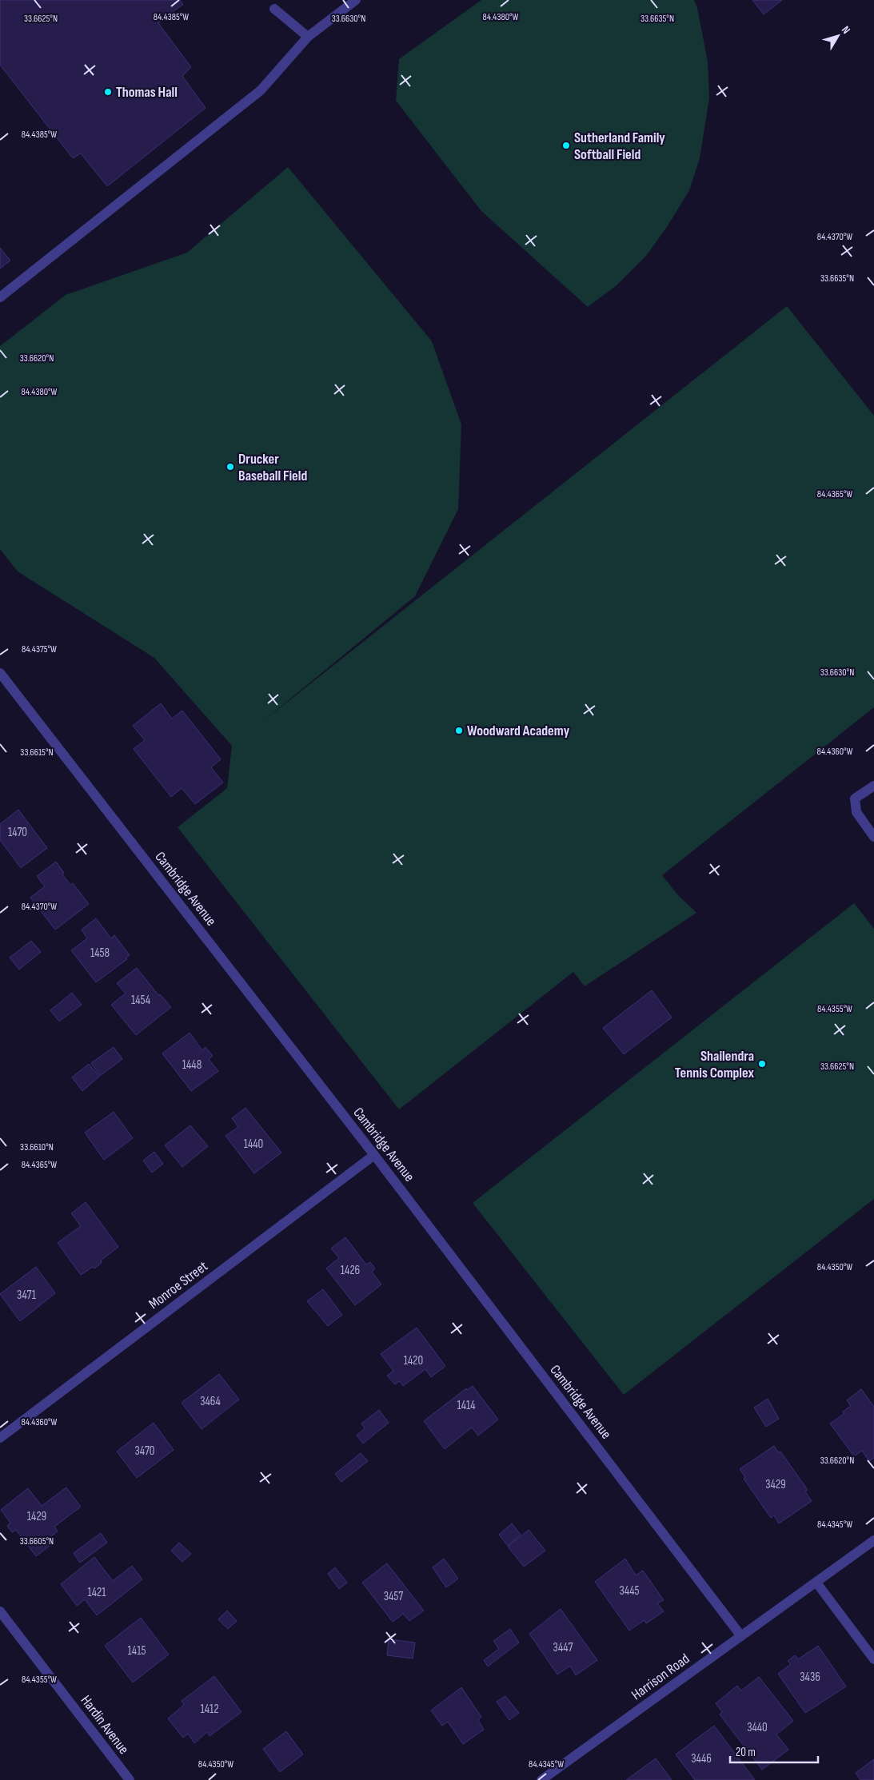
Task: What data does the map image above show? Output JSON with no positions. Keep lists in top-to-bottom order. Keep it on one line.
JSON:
{"streets":{"street":["Cambridge Avenue","Monroe Street","Harrison Road","Hardin Avenue"]},"crossings":[["Cambridge Avenue","Monroe Street"],["Cambridge Avenue","Harrison Road"]],"places":["Thomas Hall","Sutherland Family Softball Field","Drucker Baseball Field","Woodward Academy","Shailendra Tennis Complex"],"house_numbers":["1470","1458","1454","1448","1440","1426","3471","1420","3464","1414","3470","3429","1429","3445","1421","3457","3447","1415","3436","1412","3440","3446"],"scale_bar":"20 m","north":"top right","coordinates":["84.4385°W","84.4380°W","33.6625°N","33.6630°N","33.6635°N","84.4370°W","33.6620°N","84.4365°W","84.4375°W","84.4360°W","33.6615°N","84.4355°W","33.6610°N","84.4350°W","84.4345°W","33.6605°N"]}
